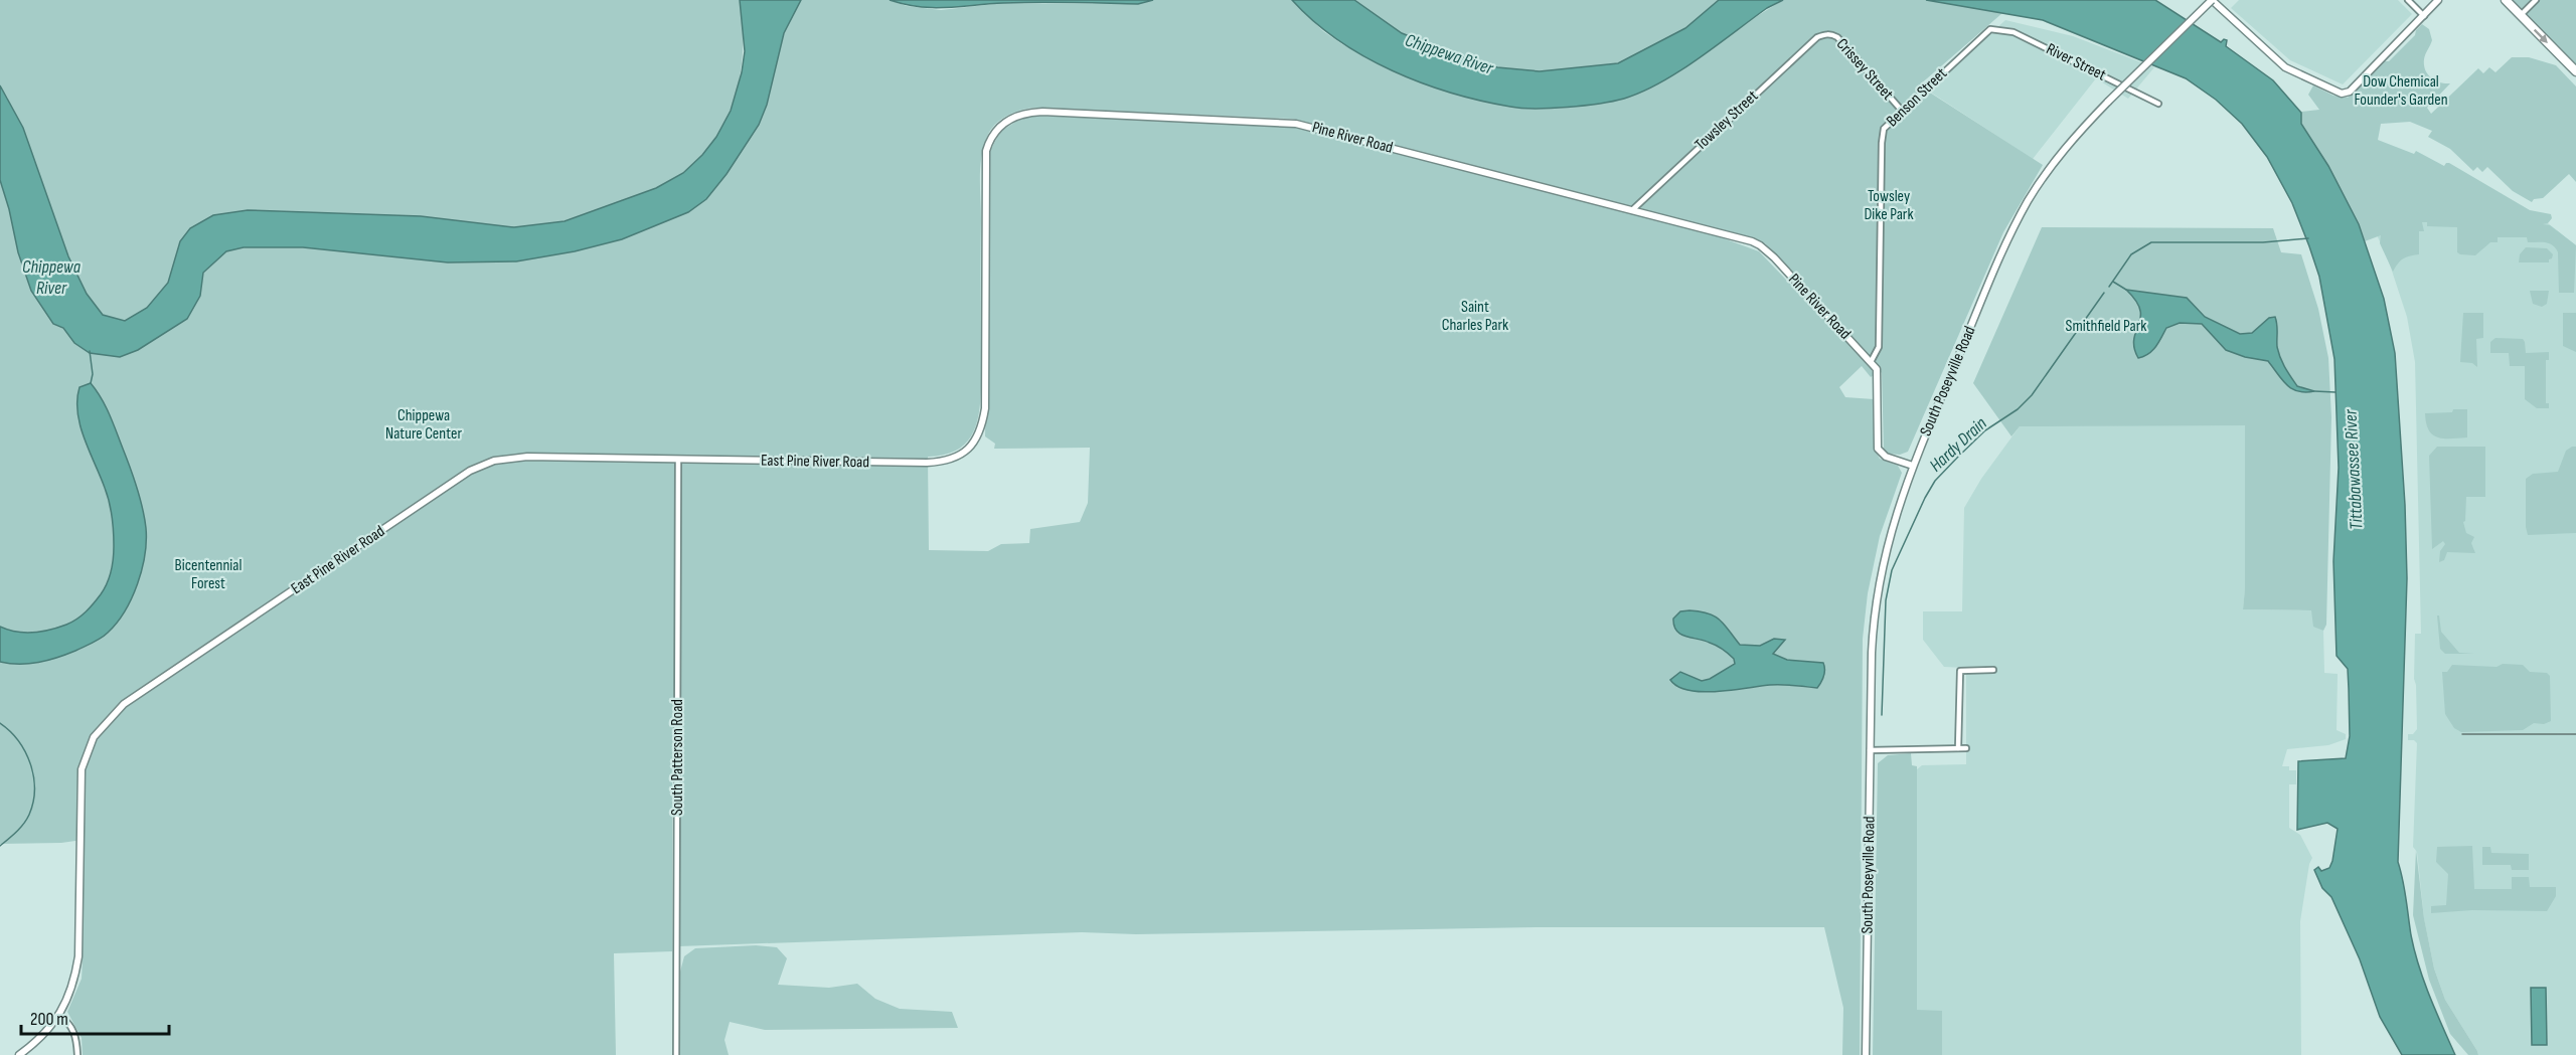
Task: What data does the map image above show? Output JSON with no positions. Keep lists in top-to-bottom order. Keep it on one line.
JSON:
{"streets":{"street":["River Street","Crissey Street","Benson Street","Towsley Street","Pine River Road","South Poseyville Road","East Pine River Road","South Patterson Road"]},"crossings":[["River Street","Benson Street"],["Crissey Street","Benson Street"],["Crissey Street","Towsley Street"],["Benson Street","Pine River Road"],["Towsley Street","Pine River Road"],["Pine River Road","South Poseyville Road"],["Pine River Road","East Pine River Road"],["East Pine River Road","South Patterson Road"]],"water":["Chippewa River","Hardy Drain","Tittabawassee River"],"parks":["Dow Chemical Founder's Garden","Towsley Dike Park","Saint Charles Park","Smithfield Park","Chippewa Nature Center","Bicentennial Forest"],"scale_bar":"200 m"}
